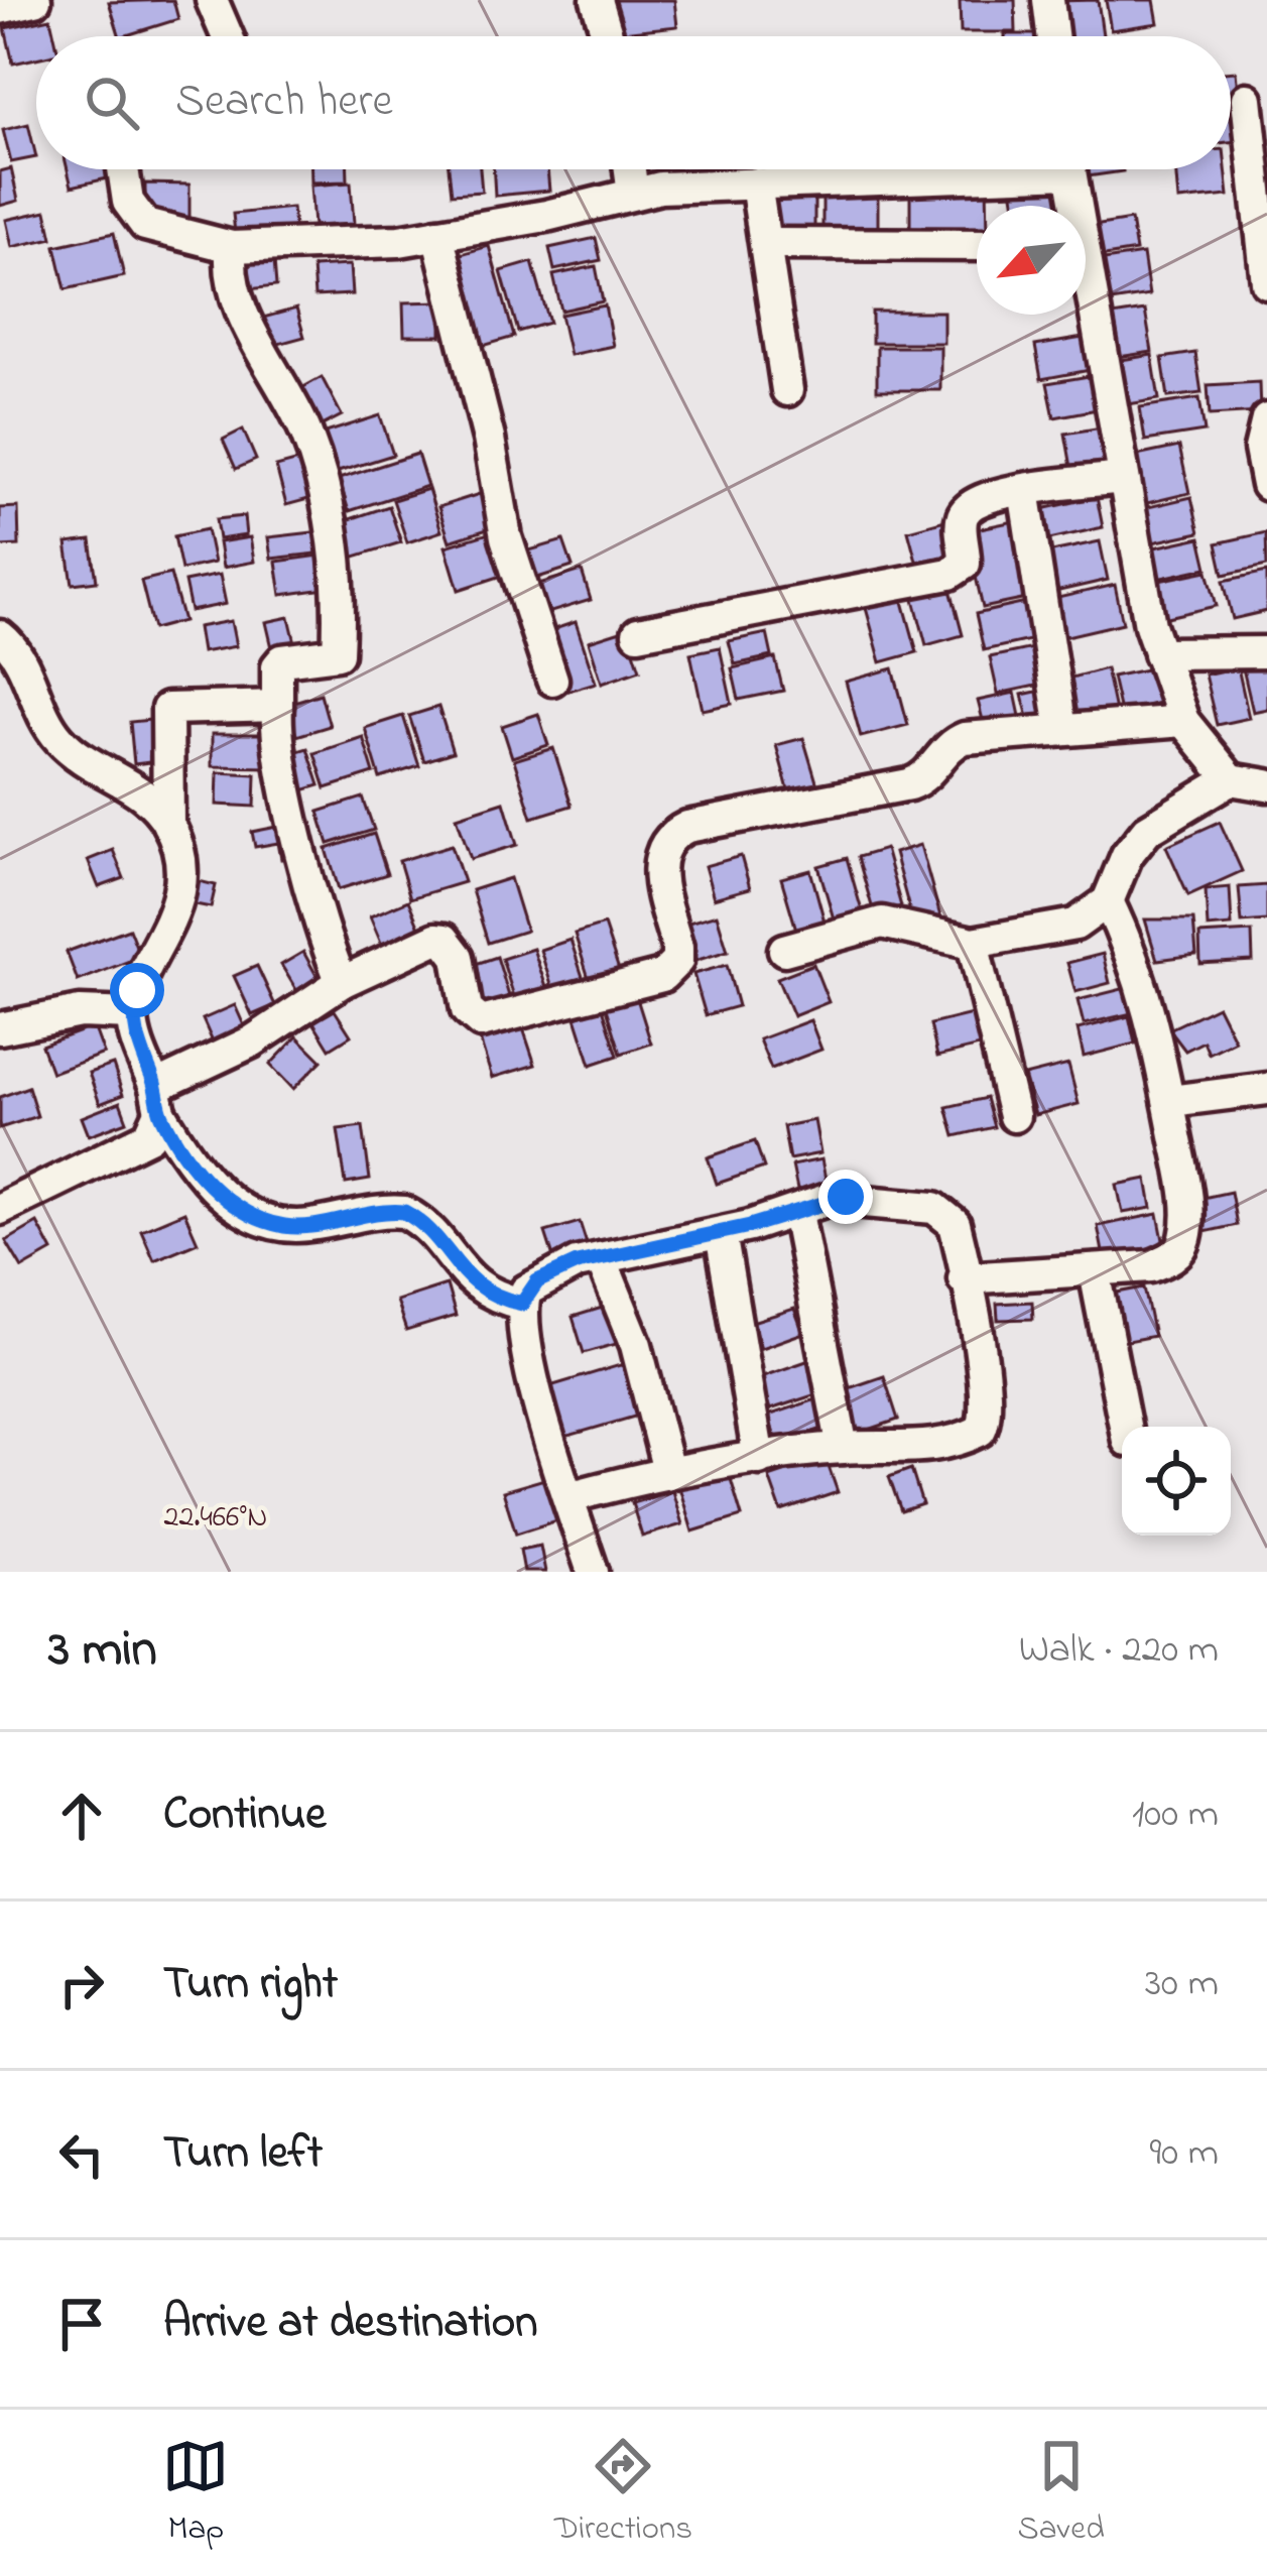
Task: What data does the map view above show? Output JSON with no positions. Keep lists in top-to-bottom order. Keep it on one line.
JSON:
{"north":"bottom left","page":{"search":"Search here","heading":["3 min","Walk · 220 m"],"list":[["Continue","100 m"],["Turn right","30 m"],["Turn left","90 m"],"Arrive at destination"],"nav":["Map","Directions","Saved"]},"coordinates":["22.466°N"]}
